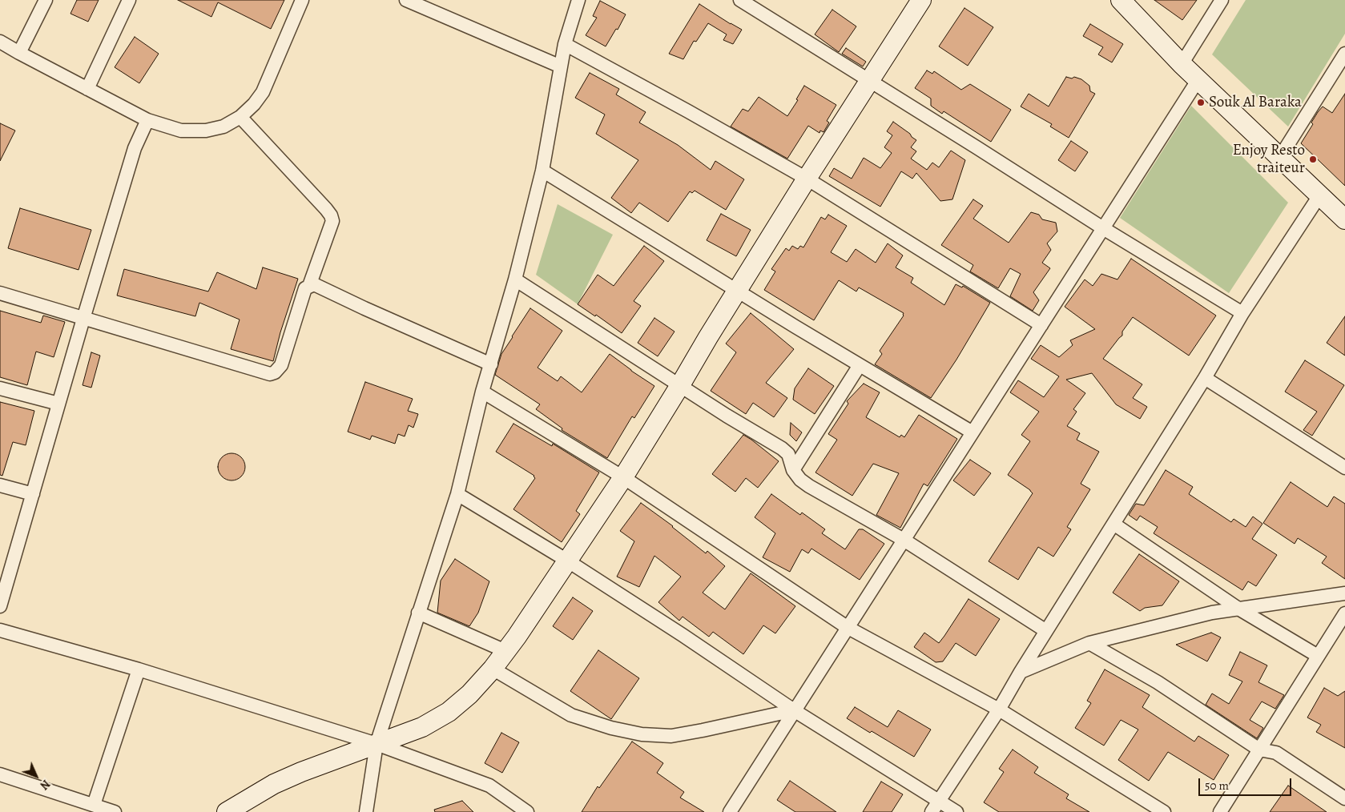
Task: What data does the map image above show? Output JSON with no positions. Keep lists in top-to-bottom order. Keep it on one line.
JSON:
{"places":["Souk Al Baraka","Enjoy Resto traiteur"],"scale_bar":"50 m","north":"bottom right"}
